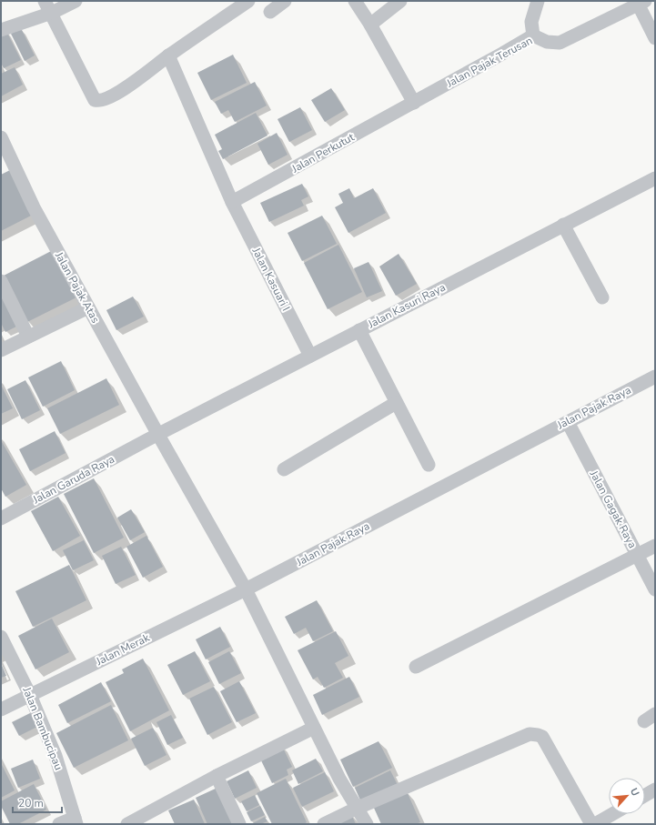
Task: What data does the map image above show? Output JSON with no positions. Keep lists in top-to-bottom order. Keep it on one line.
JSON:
{"streets":{"street":["Jalan Pajak Terusan","Jalan Perkutut","Jalan Kasuari I","Jalan Pajak Atas","Jalan Kasuri Raya","Jalan Pajak Raya","Jalan Garuda Raya","Jalan Gagak Raya","Jalan Merak","Jalan Bambucipau"]},"crossings":[["Jalan Pajak Terusan","Jalan Perkutut"],["Jalan Perkutut","Jalan Kasuari I"],["Jalan Kasuari I","Jalan Kasuri Raya"],["Jalan Pajak Atas","Jalan Kasuri Raya"],["Jalan Pajak Atas","Jalan Pajak Raya"],["Jalan Pajak Atas","Jalan Garuda Raya"],["Jalan Pajak Atas","Jalan Merak"],["Jalan Kasuri Raya","Jalan Garuda Raya"],["Jalan Pajak Raya","Jalan Gagak Raya"],["Jalan Pajak Raya","Jalan Merak"],["Jalan Merak","Jalan Bambucipau"]],"scale_bar":"20 m","north":"top right"}
